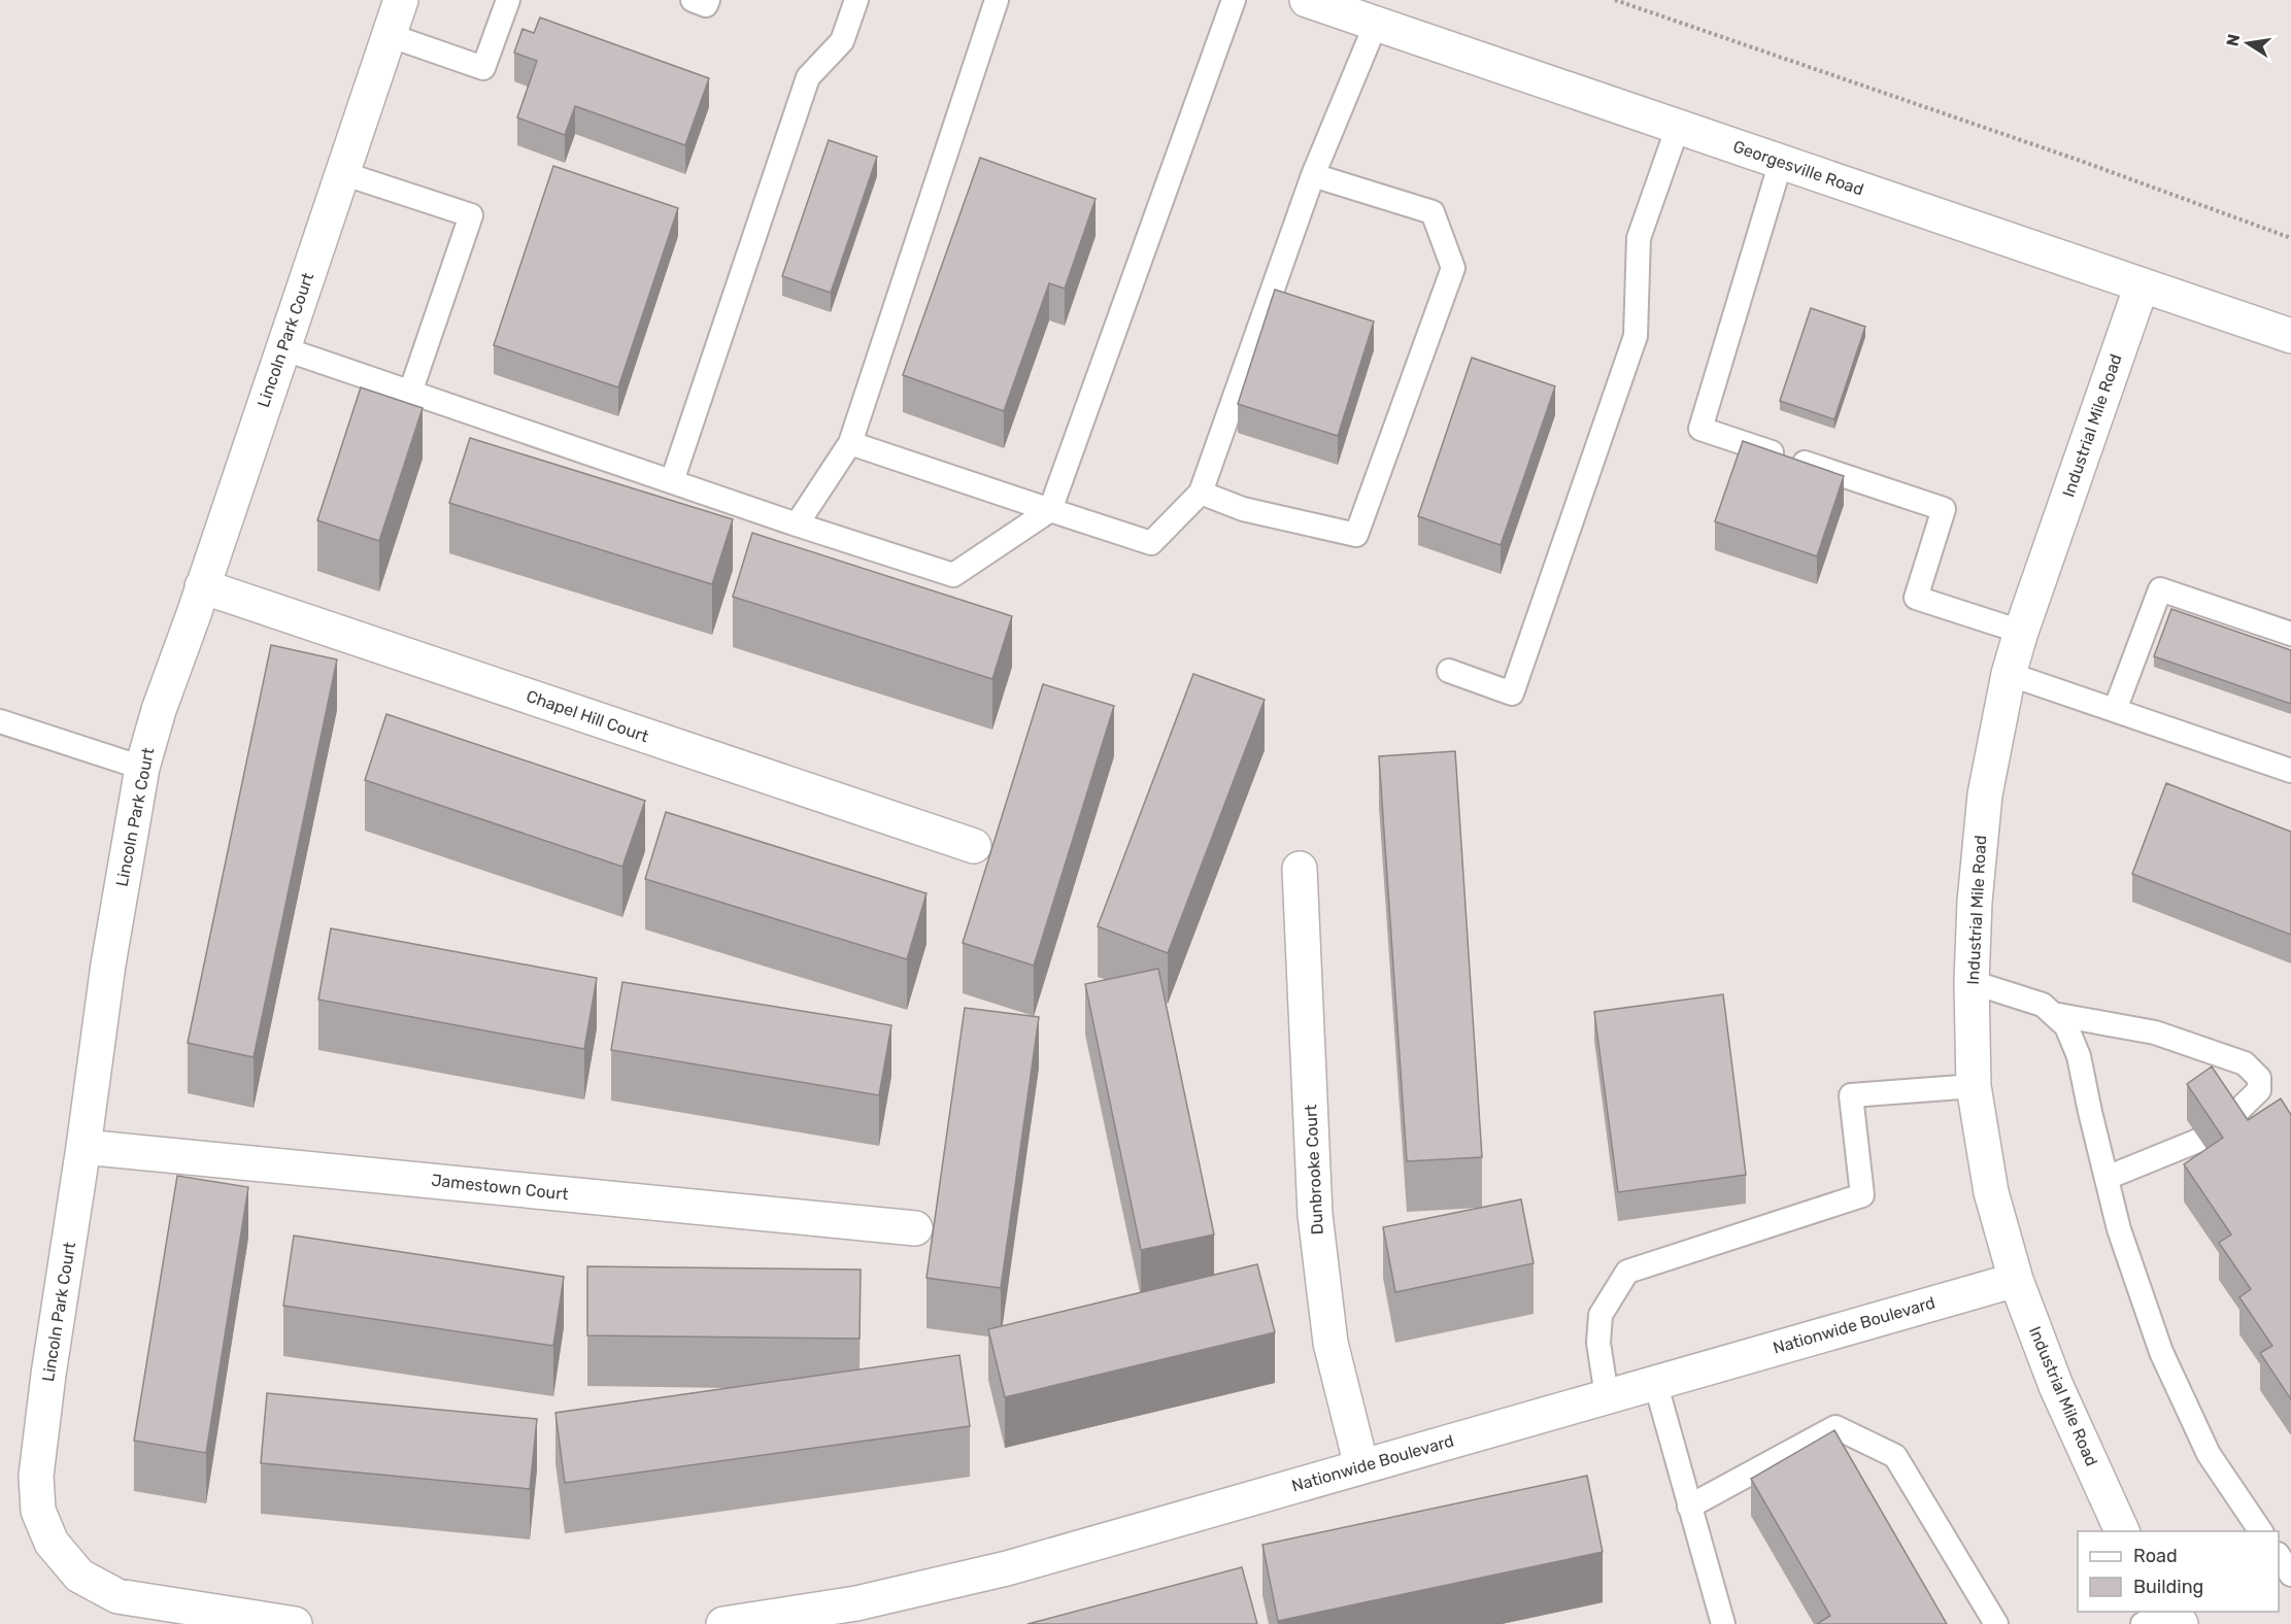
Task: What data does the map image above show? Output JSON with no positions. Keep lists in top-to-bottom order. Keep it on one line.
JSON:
{"streets":{"street":["Georgesville Road","Lincoln Park Court","Industrial Mile Road","Chapel Hill Court","Dunbrooke Court","Jamestown Court","Nationwide Boulevard"]},"crossings":[["Georgesville Road","Industrial Mile Road"],["Lincoln Park Court","Chapel Hill Court"],["Lincoln Park Court","Jamestown Court"],["Industrial Mile Road","Nationwide Boulevard"],["Dunbrooke Court","Nationwide Boulevard"]],"legend":["Road","Building"],"north":"left"}
